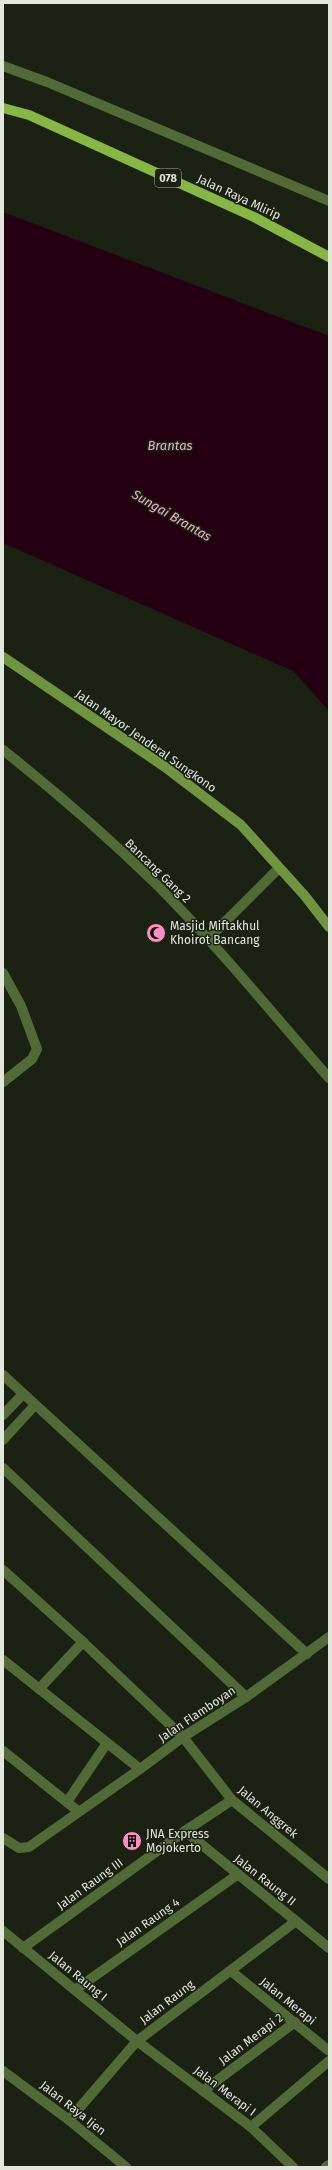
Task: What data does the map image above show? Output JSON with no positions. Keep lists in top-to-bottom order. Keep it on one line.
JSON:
{"streets":{"main road":["078","Jalan Raya Mlirip","Jalan Mayor Jenderal Sungkono"],"street":["Bancang Gang 2","Jalan Flamboyan","Jalan Anggrek","Jalan Raung II","Jalan Raung III","Jalan Raung 4","Jalan Raung I","Jalan Merapi","Jalan Raung","Jalan Merapi 2","Jalan Merapi I","Jalan Raya Ijen"]},"crossings":[["Jalan Flamboyan","Jalan Anggrek"],["Jalan Anggrek","Jalan Raung III"],["Jalan Raung II","Jalan Raung III"],["Jalan Raung II","Jalan Raung 4"],["Jalan Raung II","Jalan Raung"],["Jalan Raung III","Jalan Raung I"],["Jalan Raung 4","Jalan Raung I"],["Jalan Raung I","Jalan Raung"],["Jalan Raung I","Jalan Merapi I"],["Jalan Merapi","Jalan Raung"],["Jalan Merapi","Jalan Merapi 2"],["Jalan Raung","Jalan Merapi I"],["Jalan Raung","Jalan Raya Ijen"],["Jalan Merapi 2","Jalan Merapi I"]],"water":["Brantas","Sungai Brantas"],"places":{"mosque":["Masjid Miftakhul Khoirot Bancang"],"building":["JNA Express Mojokerto"]}}
